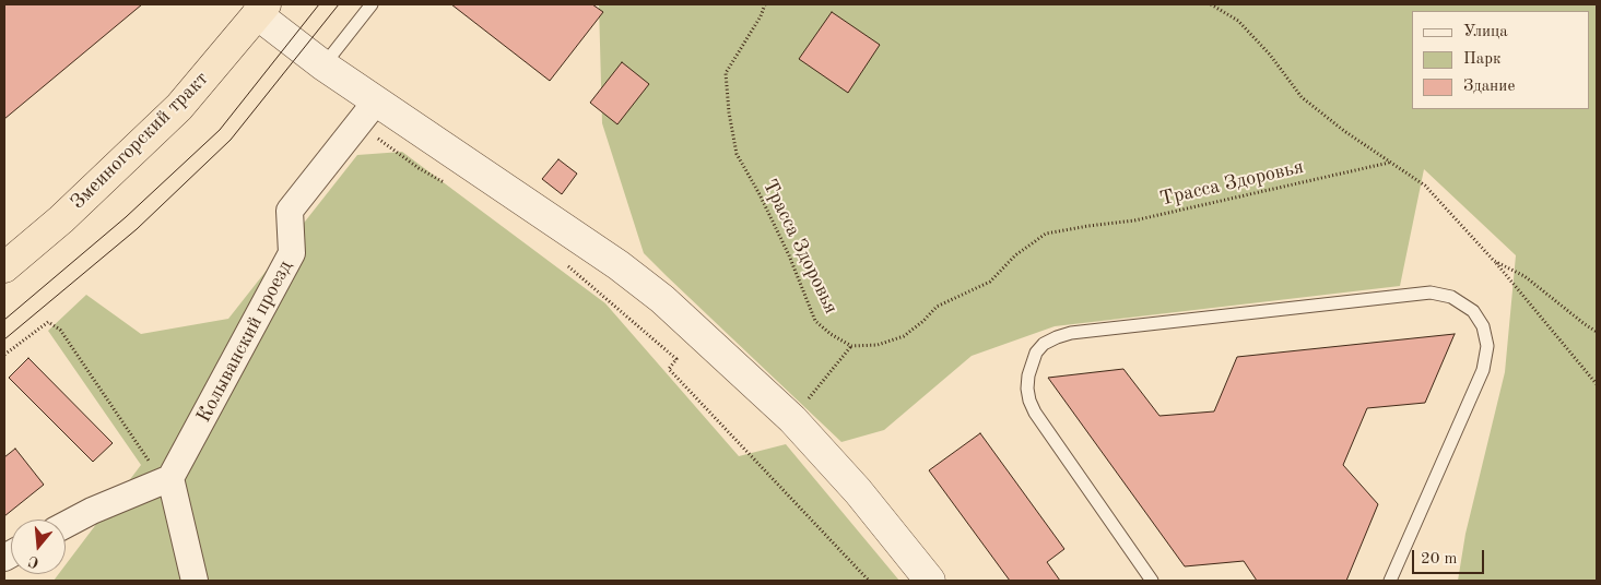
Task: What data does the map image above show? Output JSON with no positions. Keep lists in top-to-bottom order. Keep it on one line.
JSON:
{"streets":{"highway":["Змеиногорский тракт"],"street":["Колыванский проезд"],"path":["Трасса Здоровья"]},"legend":["Улица","Парк","Здание"],"scale_bar":"20 m","north":"bottom"}
